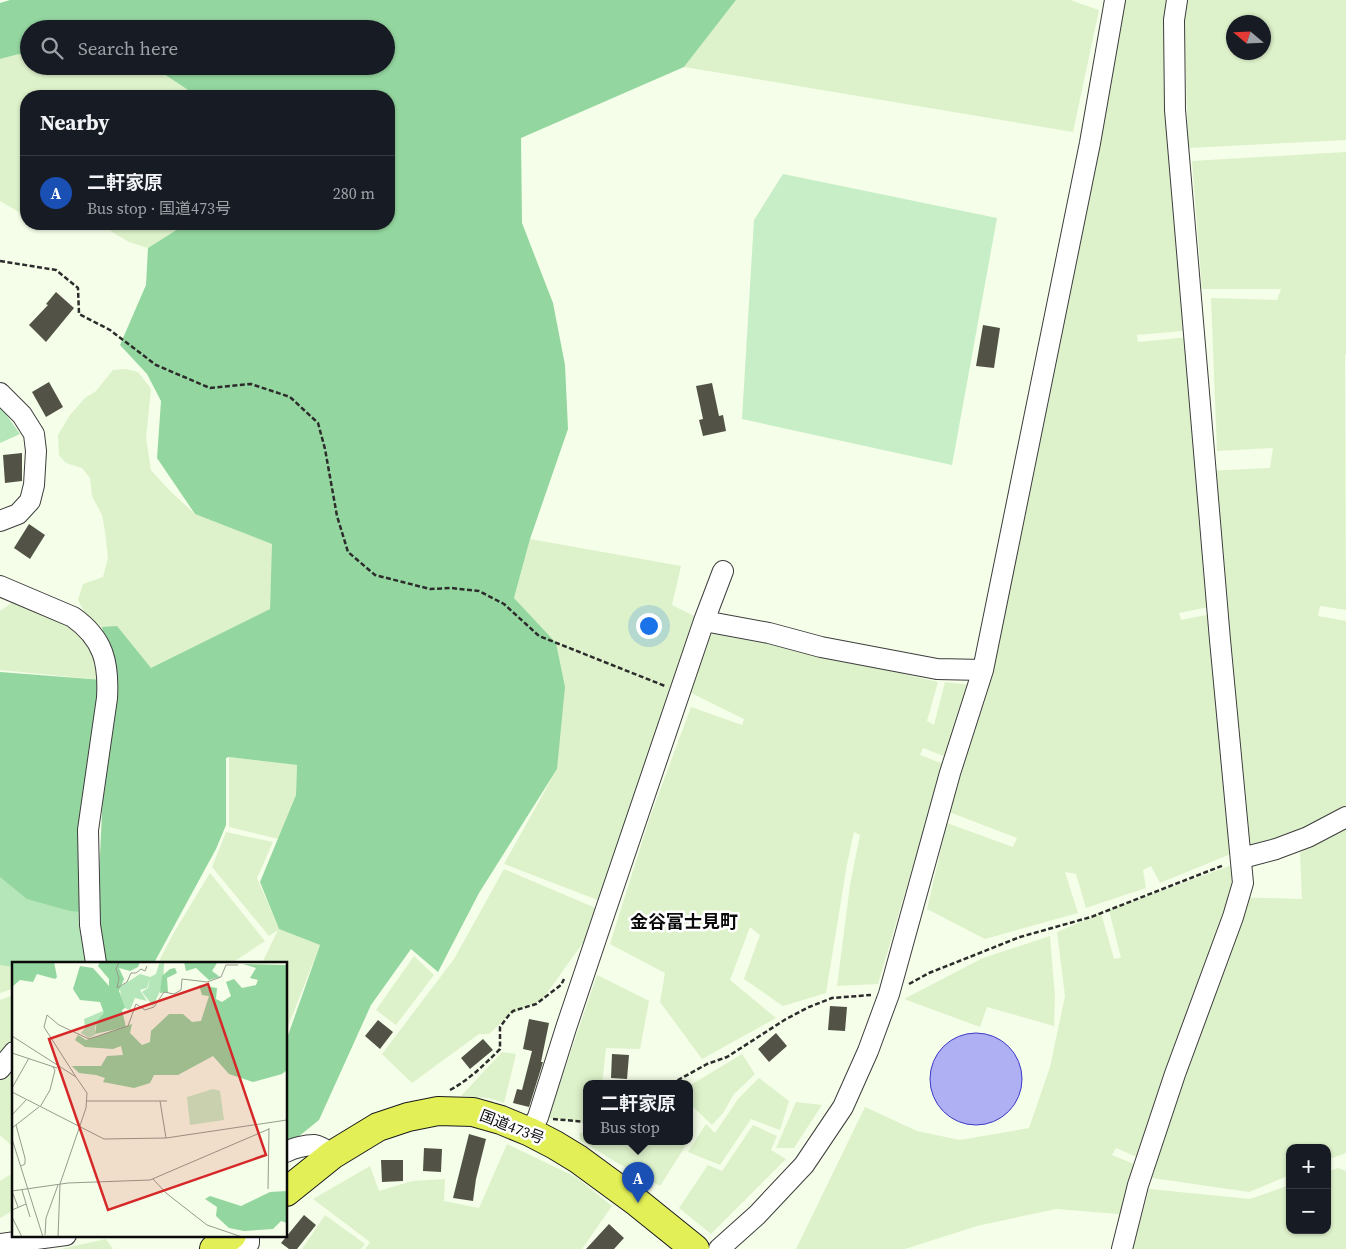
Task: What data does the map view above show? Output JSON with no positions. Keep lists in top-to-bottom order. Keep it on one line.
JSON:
{"streets":{"highway":["国道473号"]},"districts":["金谷富士見町"],"north":"left","page":{"search":"Search here","heading":"Nearby","list":[{"mark":"A","name":"二軒家原","note":"Bus stop · 国道473号","value":"280 m"}],"popup":["二軒家原","Bus stop"],"map_buttons":["+","−"],"pins":"A"}}
